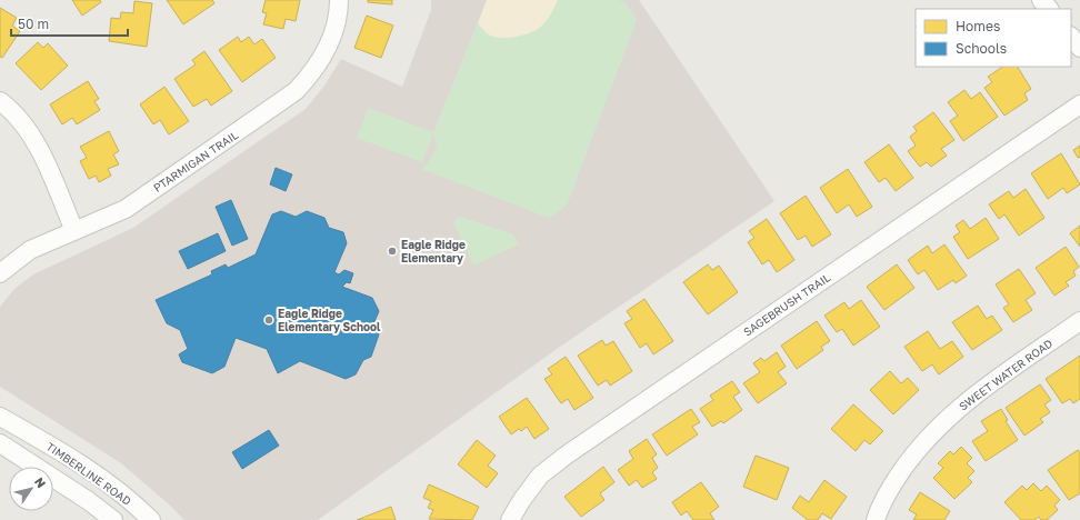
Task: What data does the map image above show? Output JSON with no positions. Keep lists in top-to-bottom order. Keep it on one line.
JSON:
{"streets":{"street":["PTARMIGAN TRAIL","SAGEBRUSH TRAIL","SWEET WATER ROAD","TIMBERLINE ROAD"]},"places":["Eagle Ridge Elementary","Eagle Ridge Elementary School"],"legend":["Homes","Schools"],"scale_bar":"50 m","north":"top right"}
